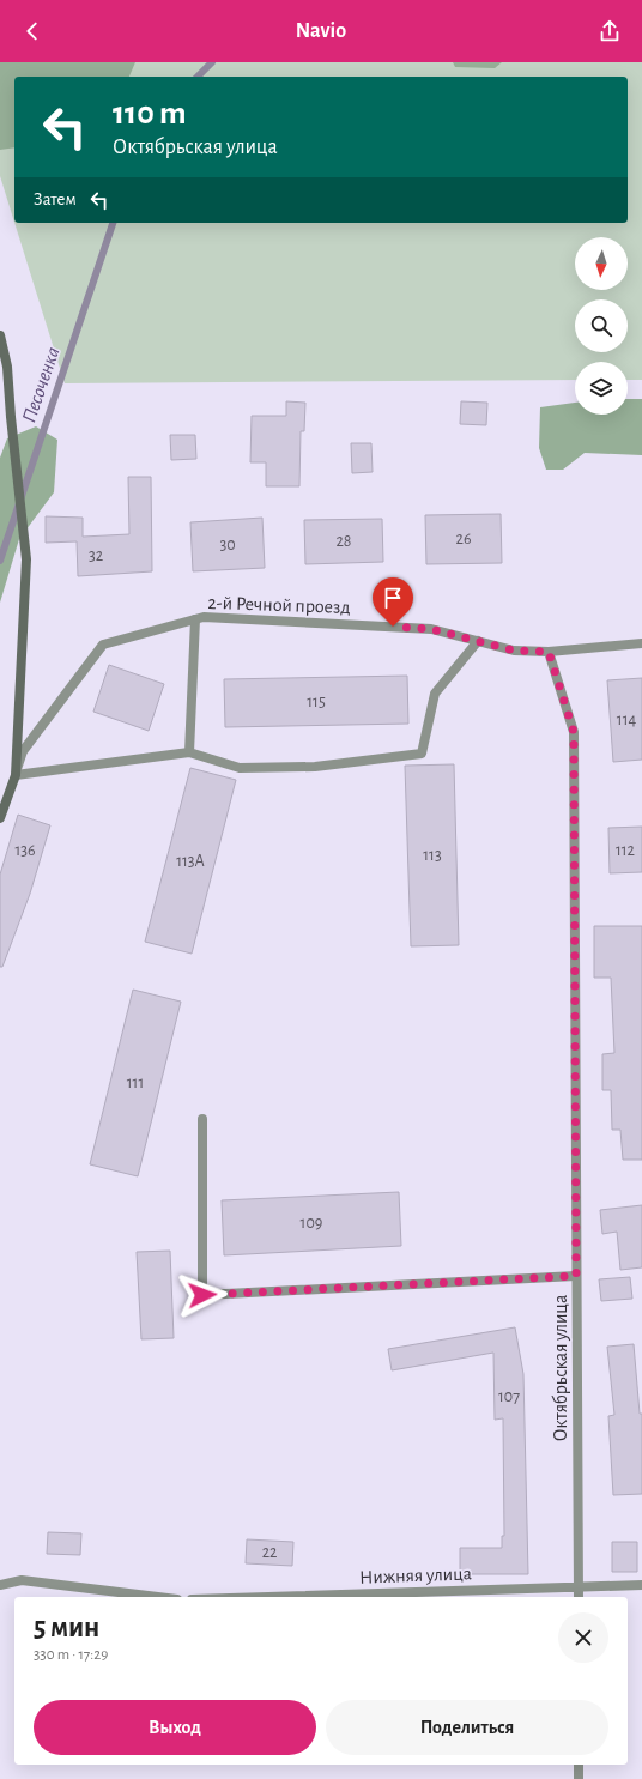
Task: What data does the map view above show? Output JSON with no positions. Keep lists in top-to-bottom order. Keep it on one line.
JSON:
{"streets":{"street":["2-й Речной проезд","Октябрьская улица","Нижняя улица"]},"crossings":[["2-й Речной проезд","Октябрьская улица"],["Октябрьская улица","Нижняя улица"]],"water":["Песоченка"],"house_numbers":["26","28","30","32","115","114","136","112","113","113А","111","109","107","22"],"north":"bottom","page":{"header":"Navio","turn":["110 m","Октябрьская улица"],"then":"Затем","heading":["5 мин","330 m · 17:29"],"buttons":["Выход","Поделиться"]}}
